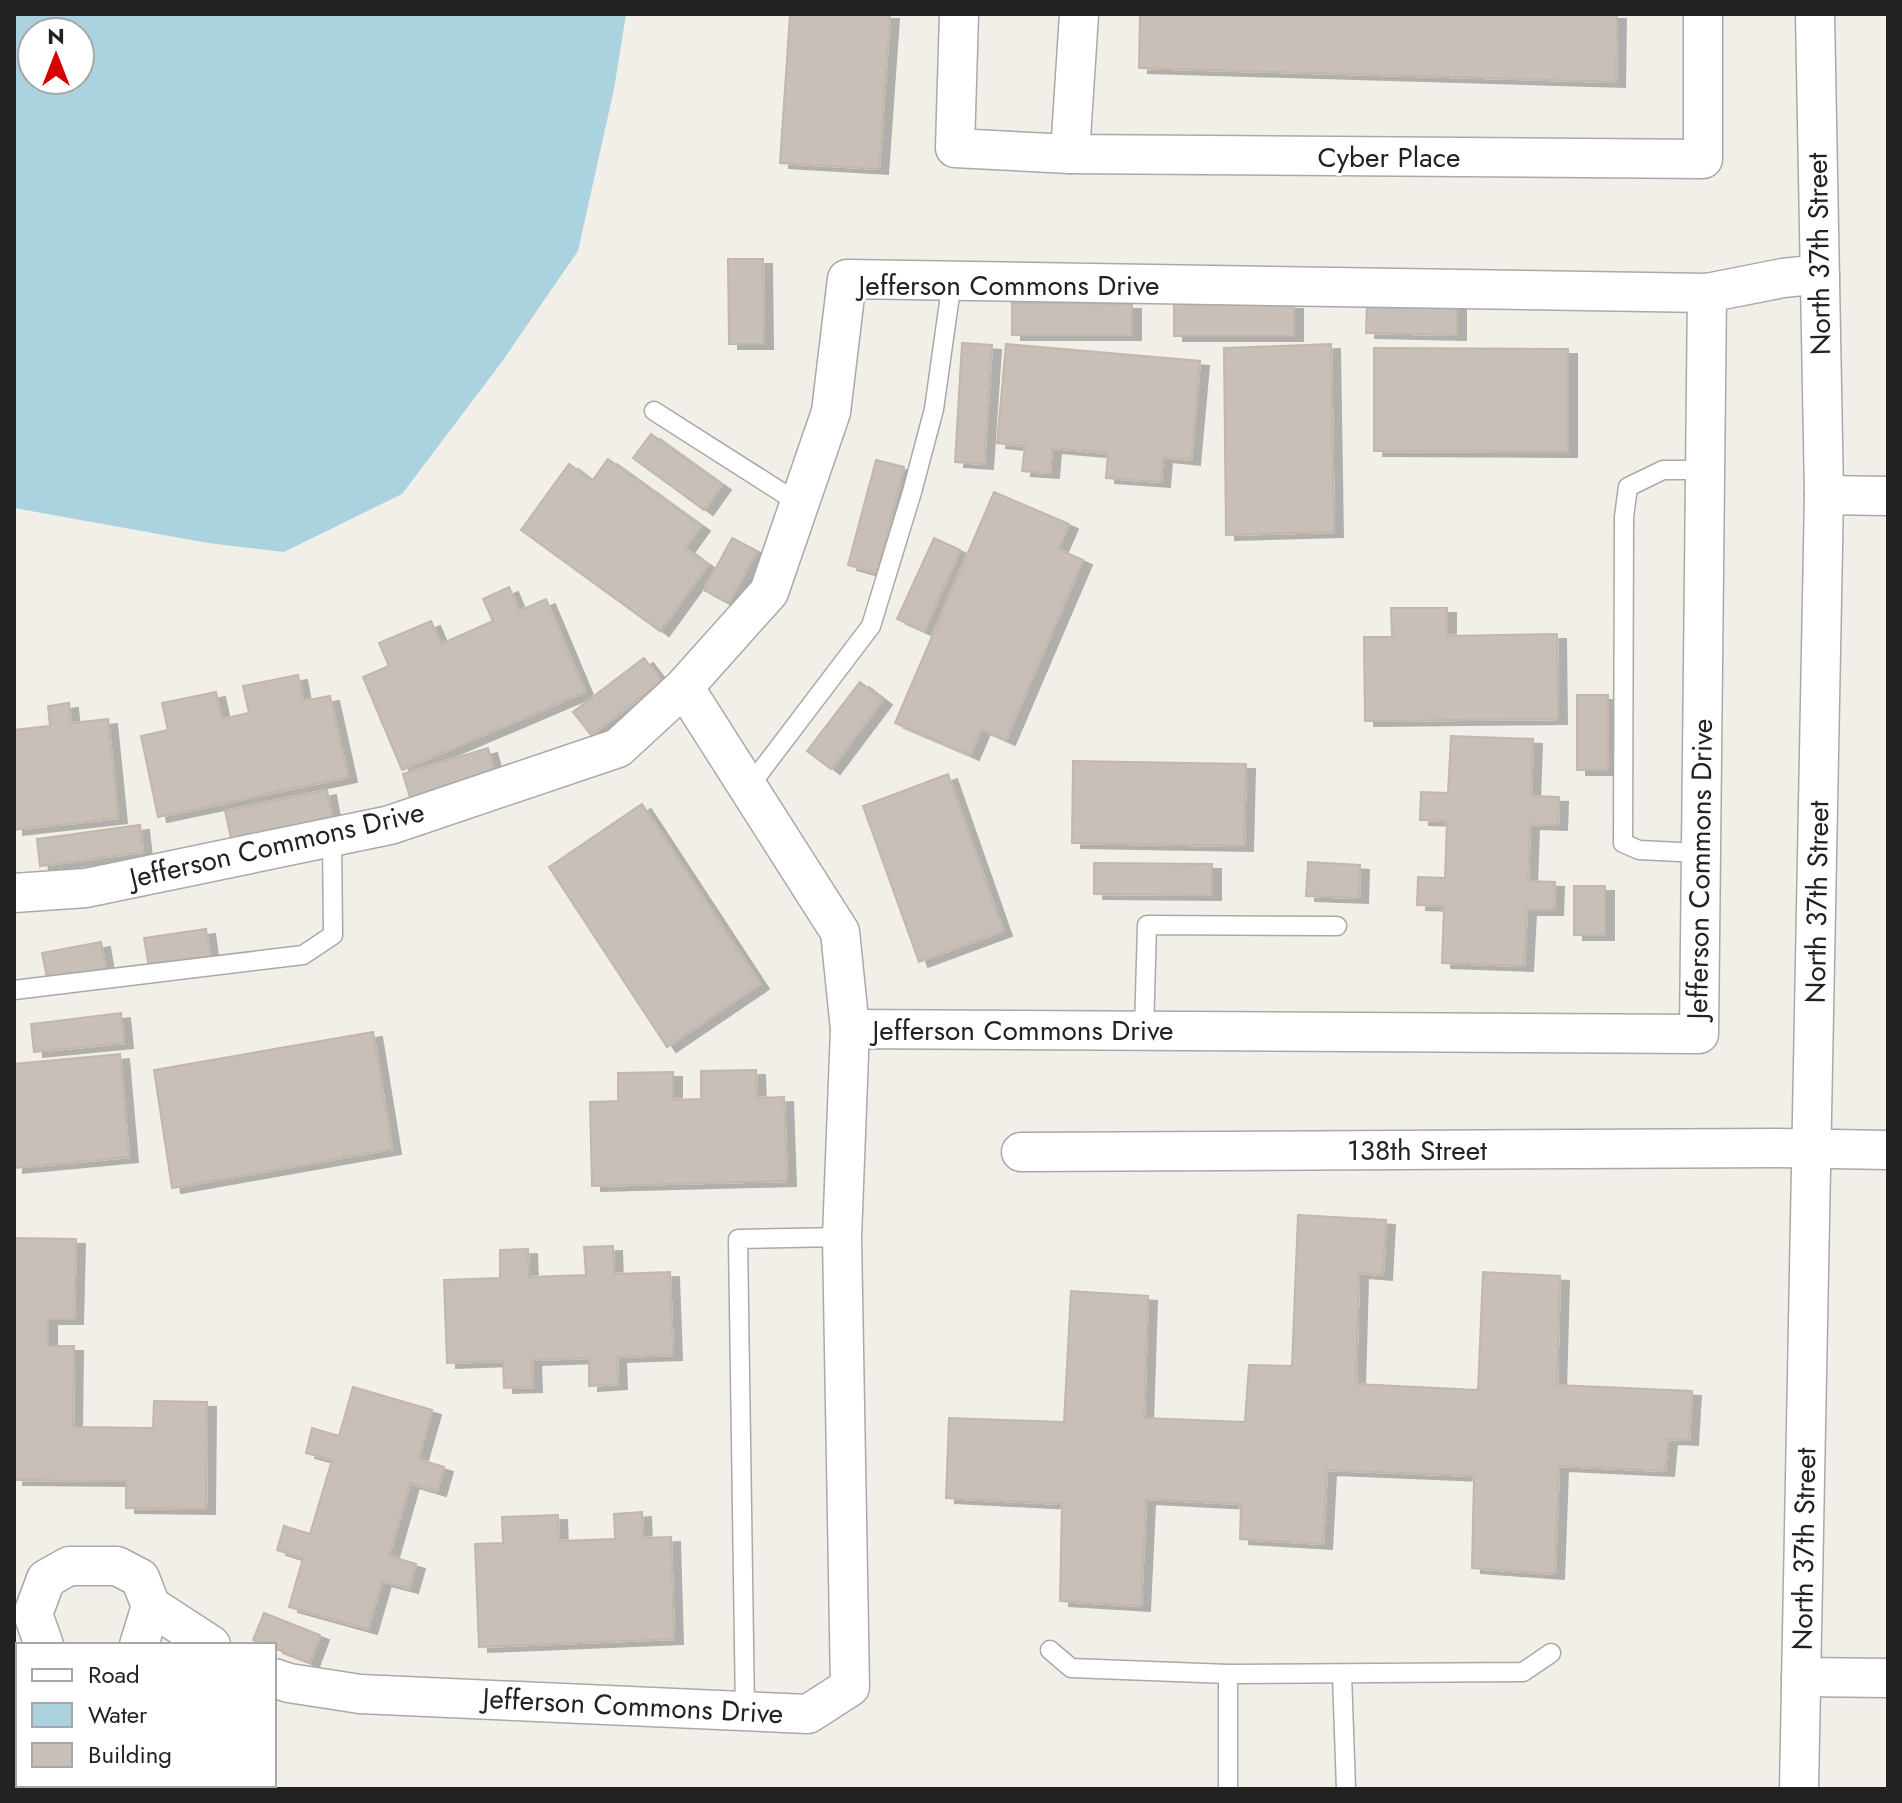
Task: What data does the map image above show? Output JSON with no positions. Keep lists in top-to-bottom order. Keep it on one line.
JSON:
{"streets":{"street":["Cyber Place","North 37th Street","Jefferson Commons Drive","138th Street"]},"crossings":[["North 37th Street","Jefferson Commons Drive"],["North 37th Street","138th Street"]],"legend":["Road","Water","Building"],"north":"top"}
